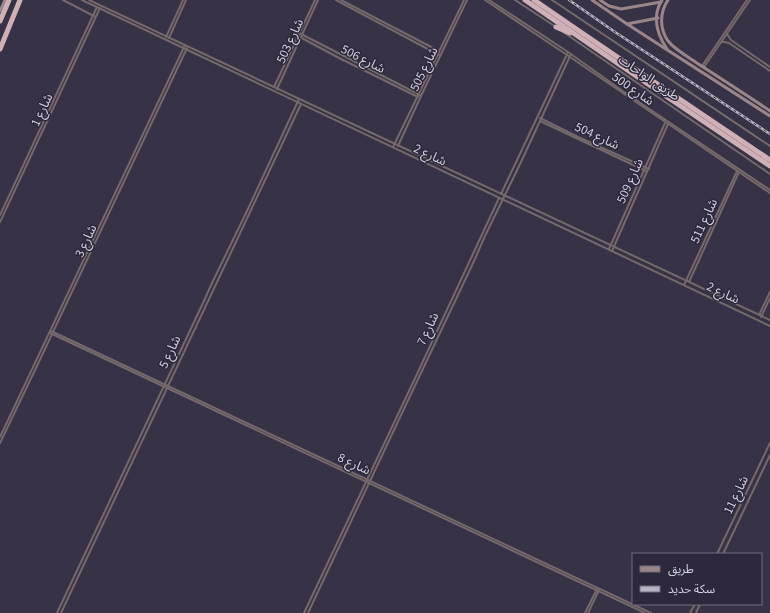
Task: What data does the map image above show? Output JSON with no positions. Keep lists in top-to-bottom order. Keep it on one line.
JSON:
{"streets":{"highway":["طريق الواحات"],"street":["شارع 503","شارع 506","شارع 505","شارع 500","شارع 1","شارع 504","شارع 2","شارع 509","شارع 511","شارع 3","شارع 7","شارع 5","شارع 8","شارع 11"]},"crossings":[["شارع 503","شارع 506"],["شارع 503","شارع 2"],["شارع 506","شارع 505"],["شارع 505","شارع 2"],["شارع 500","شارع 509"],["شارع 500","شارع 511"],["شارع 500","شارع 7"],["شارع 1","شارع 2"],["شارع 504","شارع 509"],["شارع 504","شارع 7"],["شارع 2","شارع 509"],["شارع 2","شارع 511"],["شارع 2","شارع 3"],["شارع 2","شارع 7"],["شارع 2","شارع 5"],["شارع 3","شارع 8"],["شارع 7","شارع 8"],["شارع 5","شارع 8"]],"legend":["طريق","سكة حديد"]}
